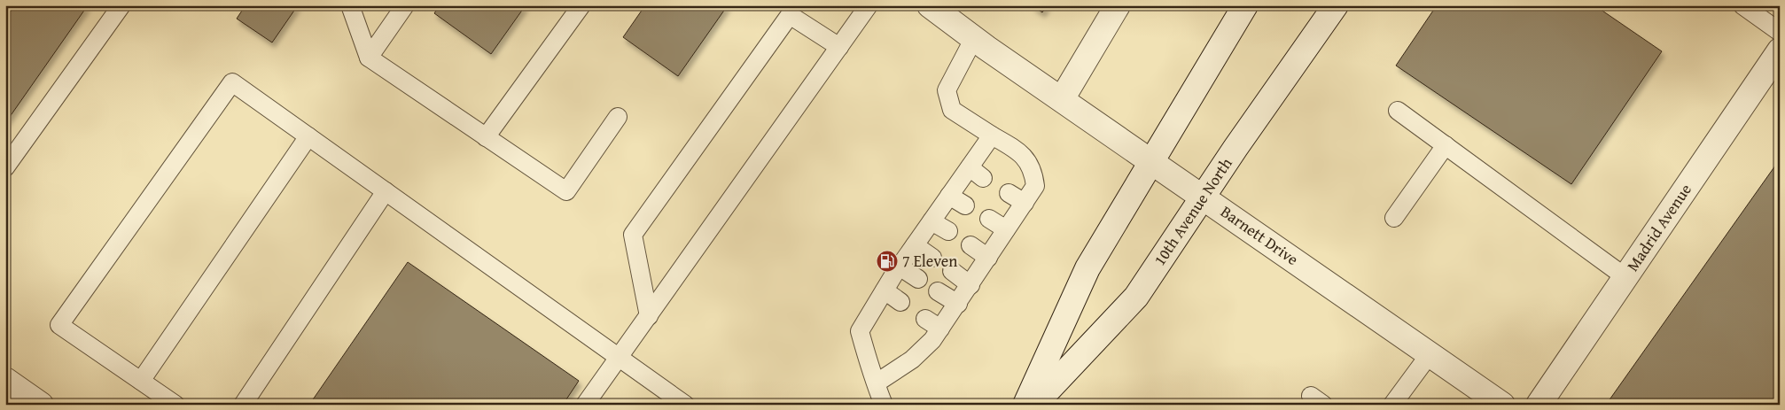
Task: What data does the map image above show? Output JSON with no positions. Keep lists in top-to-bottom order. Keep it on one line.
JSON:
{"streets":{"street":["10th Avenue North","Madrid Avenue","Barnett Drive"]},"crossings":[["10th Avenue North","Barnett Drive"]],"places":{"fuel station":["7 Eleven"]}}
